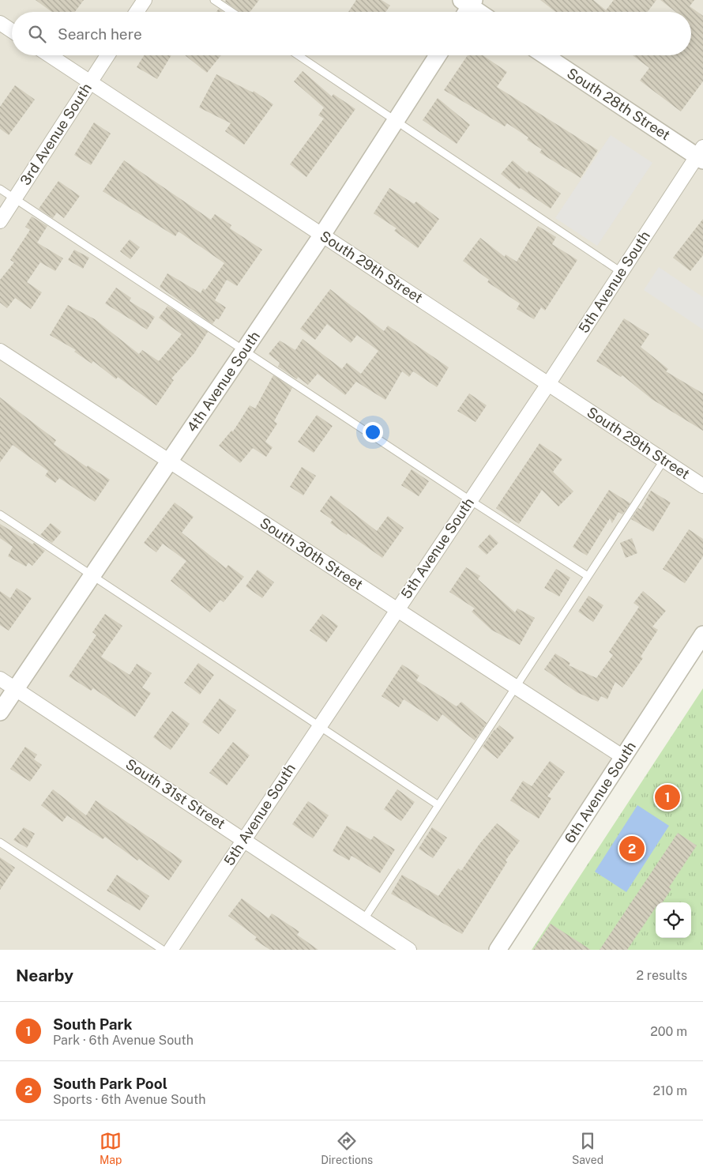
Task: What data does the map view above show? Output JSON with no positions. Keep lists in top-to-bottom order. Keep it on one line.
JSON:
{"streets":{"street":["South 28th Street","3rd Avenue South","South 29th Street","5th Avenue South","4th Avenue South","South 30th Street","6th Avenue South","South 31st Street"]},"crossings":[["South 28th Street","5th Avenue South"],["3rd Avenue South","South 29th Street"],["South 29th Street","5th Avenue South"],["South 29th Street","4th Avenue South"],["5th Avenue South","South 30th Street"],["5th Avenue South","South 31st Street"],["4th Avenue South","South 30th Street"],["4th Avenue South","South 31st Street"],["South 30th Street","6th Avenue South"]],"page":{"search":"Search here","pins":["1","2"],"heading":["Nearby","2 results"],"list":[{"mark":"1","name":"South Park","note":"Park · 6th Avenue South","value":"200 m"},{"mark":"2","name":"South Park Pool","note":"Sports · 6th Avenue South","value":"210 m"}],"nav":["Map","Directions","Saved"]}}
